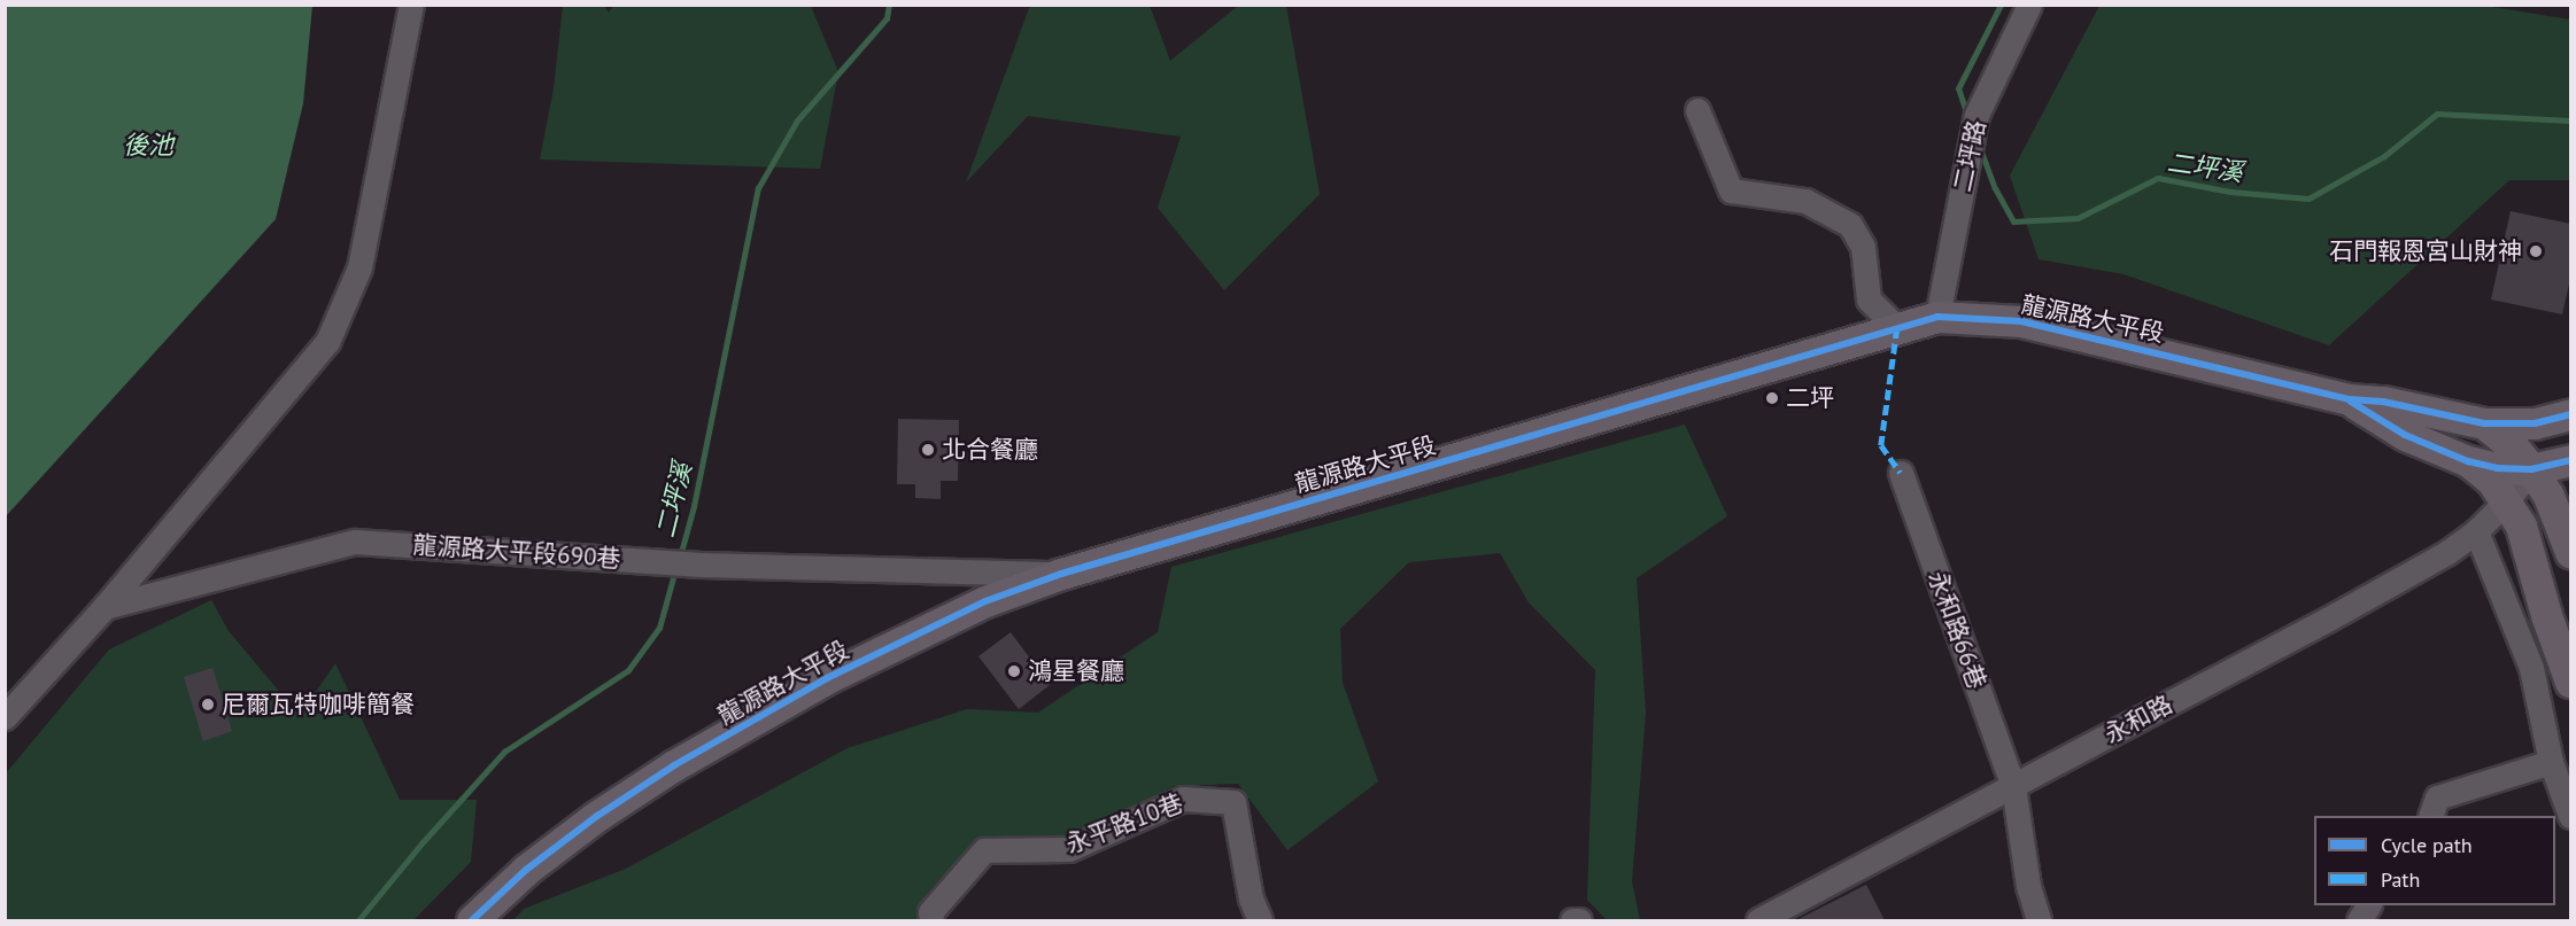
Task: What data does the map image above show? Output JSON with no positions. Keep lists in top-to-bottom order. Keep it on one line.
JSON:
{"streets":{"main road":["龍源路大平段"],"street":["二坪路","龍源路大平段690巷","永和路66巷","永和路","永平路10巷"]},"crossings":[["二坪路","龍源路大平段"],["龍源路大平段","龍源路大平段690巷"],["龍源路大平段","永和路"],["永和路66巷","永和路"]],"water":["後池","二坪溪"],"places":["石門報恩宮山財神","二坪","北合餐廳","鴻星餐廳","尼爾瓦特咖啡簡餐"],"legend":["Cycle path","Path"]}
